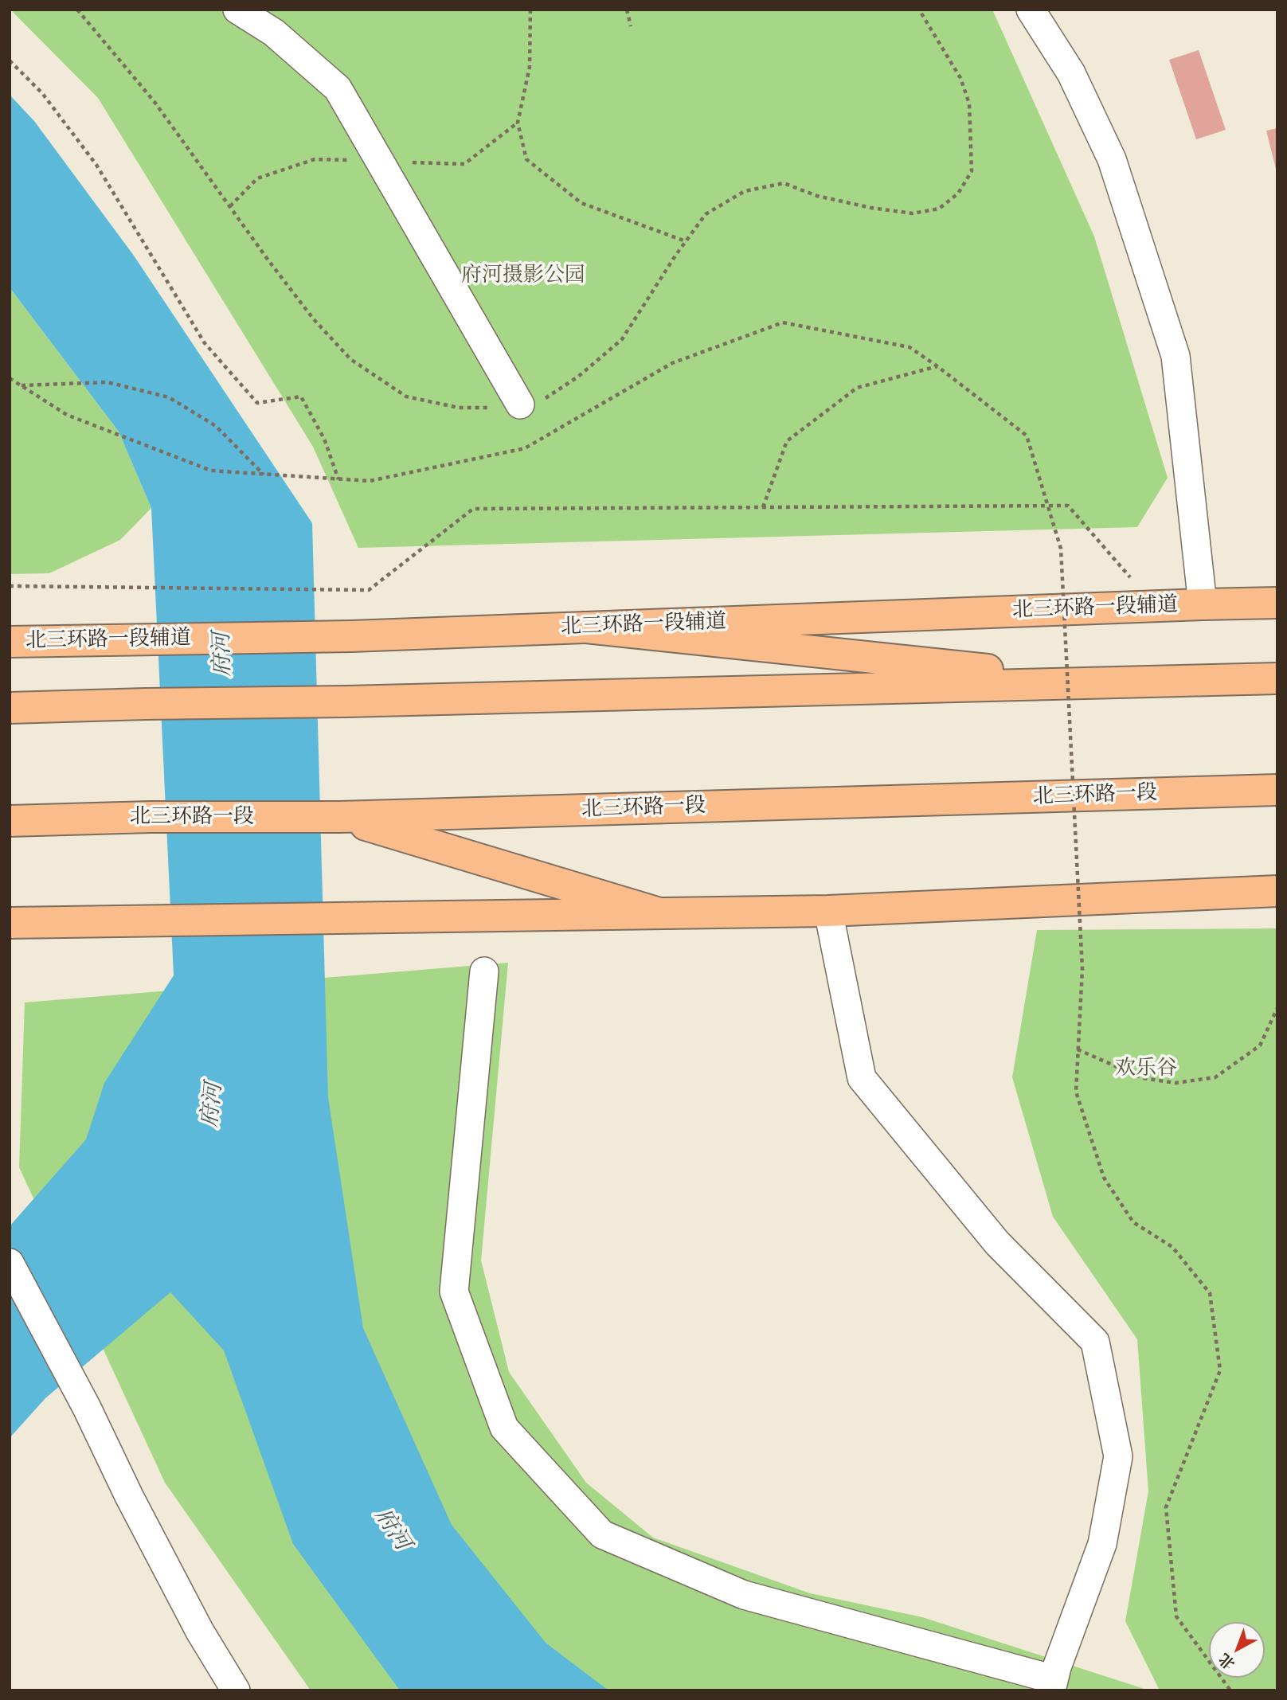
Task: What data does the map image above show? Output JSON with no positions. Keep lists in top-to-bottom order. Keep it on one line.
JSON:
{"streets":{"main road":["北三环路一段辅道","北三环路一段"]},"water":["府河"],"parks":["府河摄影公园","欢乐谷"],"north":"bottom left"}
